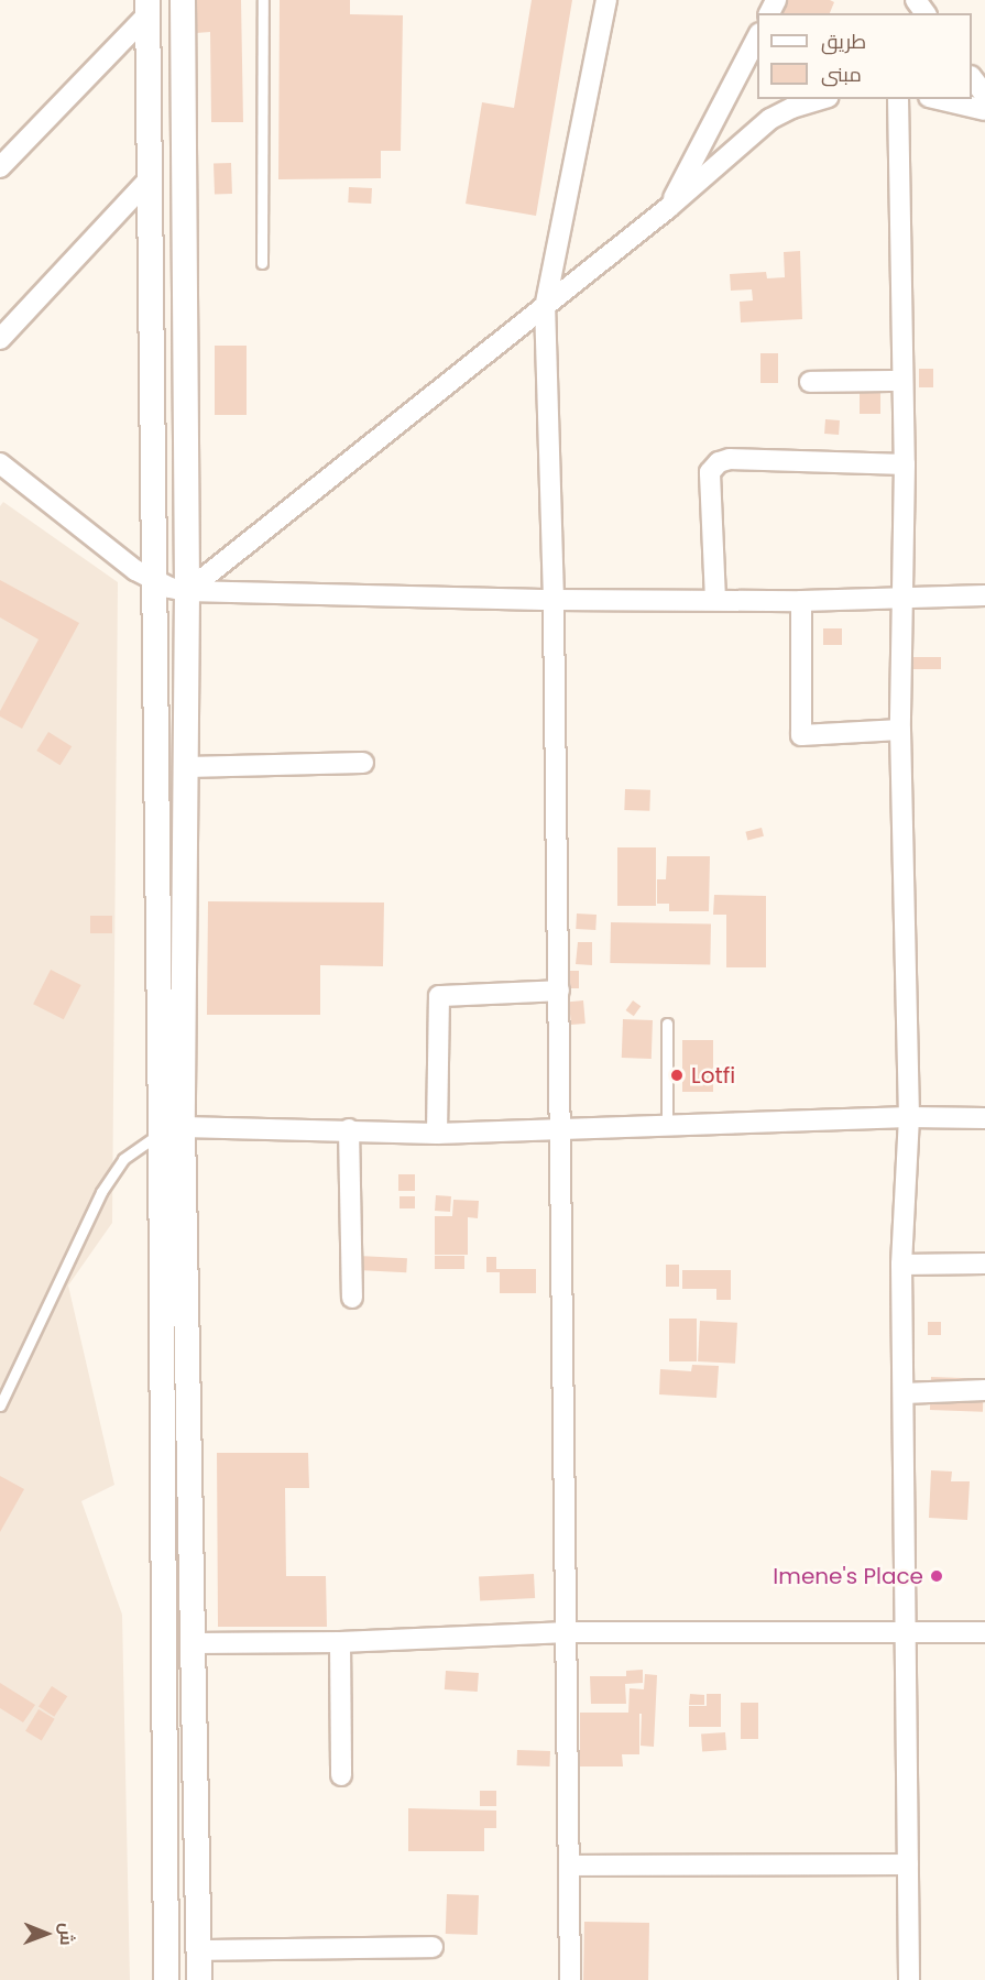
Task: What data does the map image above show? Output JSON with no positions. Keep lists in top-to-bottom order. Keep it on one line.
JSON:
{"places":["Lotfi","Imene's Place"],"legend":["طريق","مبنى"],"north":"right"}
